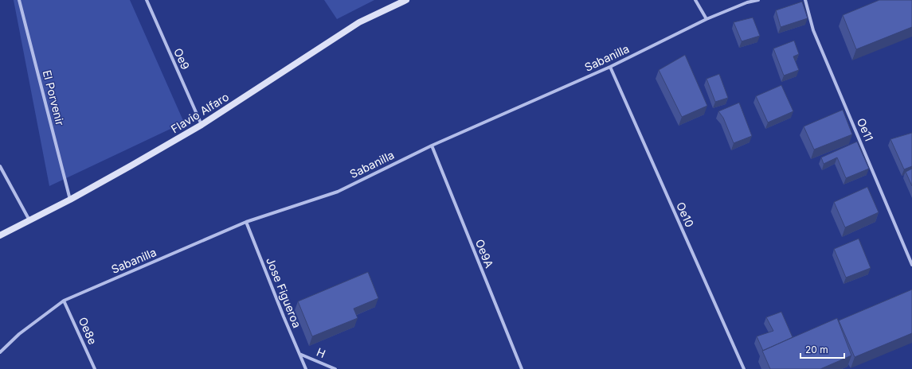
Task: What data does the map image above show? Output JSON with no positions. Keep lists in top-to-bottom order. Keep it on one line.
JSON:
{"streets":{"street":["Sabanilla","Oe9","El Porvenir","Flavio Alfaro","Oe11","Oe10","Oe9A","Jose Figueroa","Oe8e","H"]},"crossings":[["Sabanilla","Oe10"],["Sabanilla","Oe9A"],["Sabanilla","Jose Figueroa"],["Sabanilla","Oe8e"],["Oe9","Flavio Alfaro"],["El Porvenir","Flavio Alfaro"],["Jose Figueroa","H"]],"scale_bar":"20 m"}
